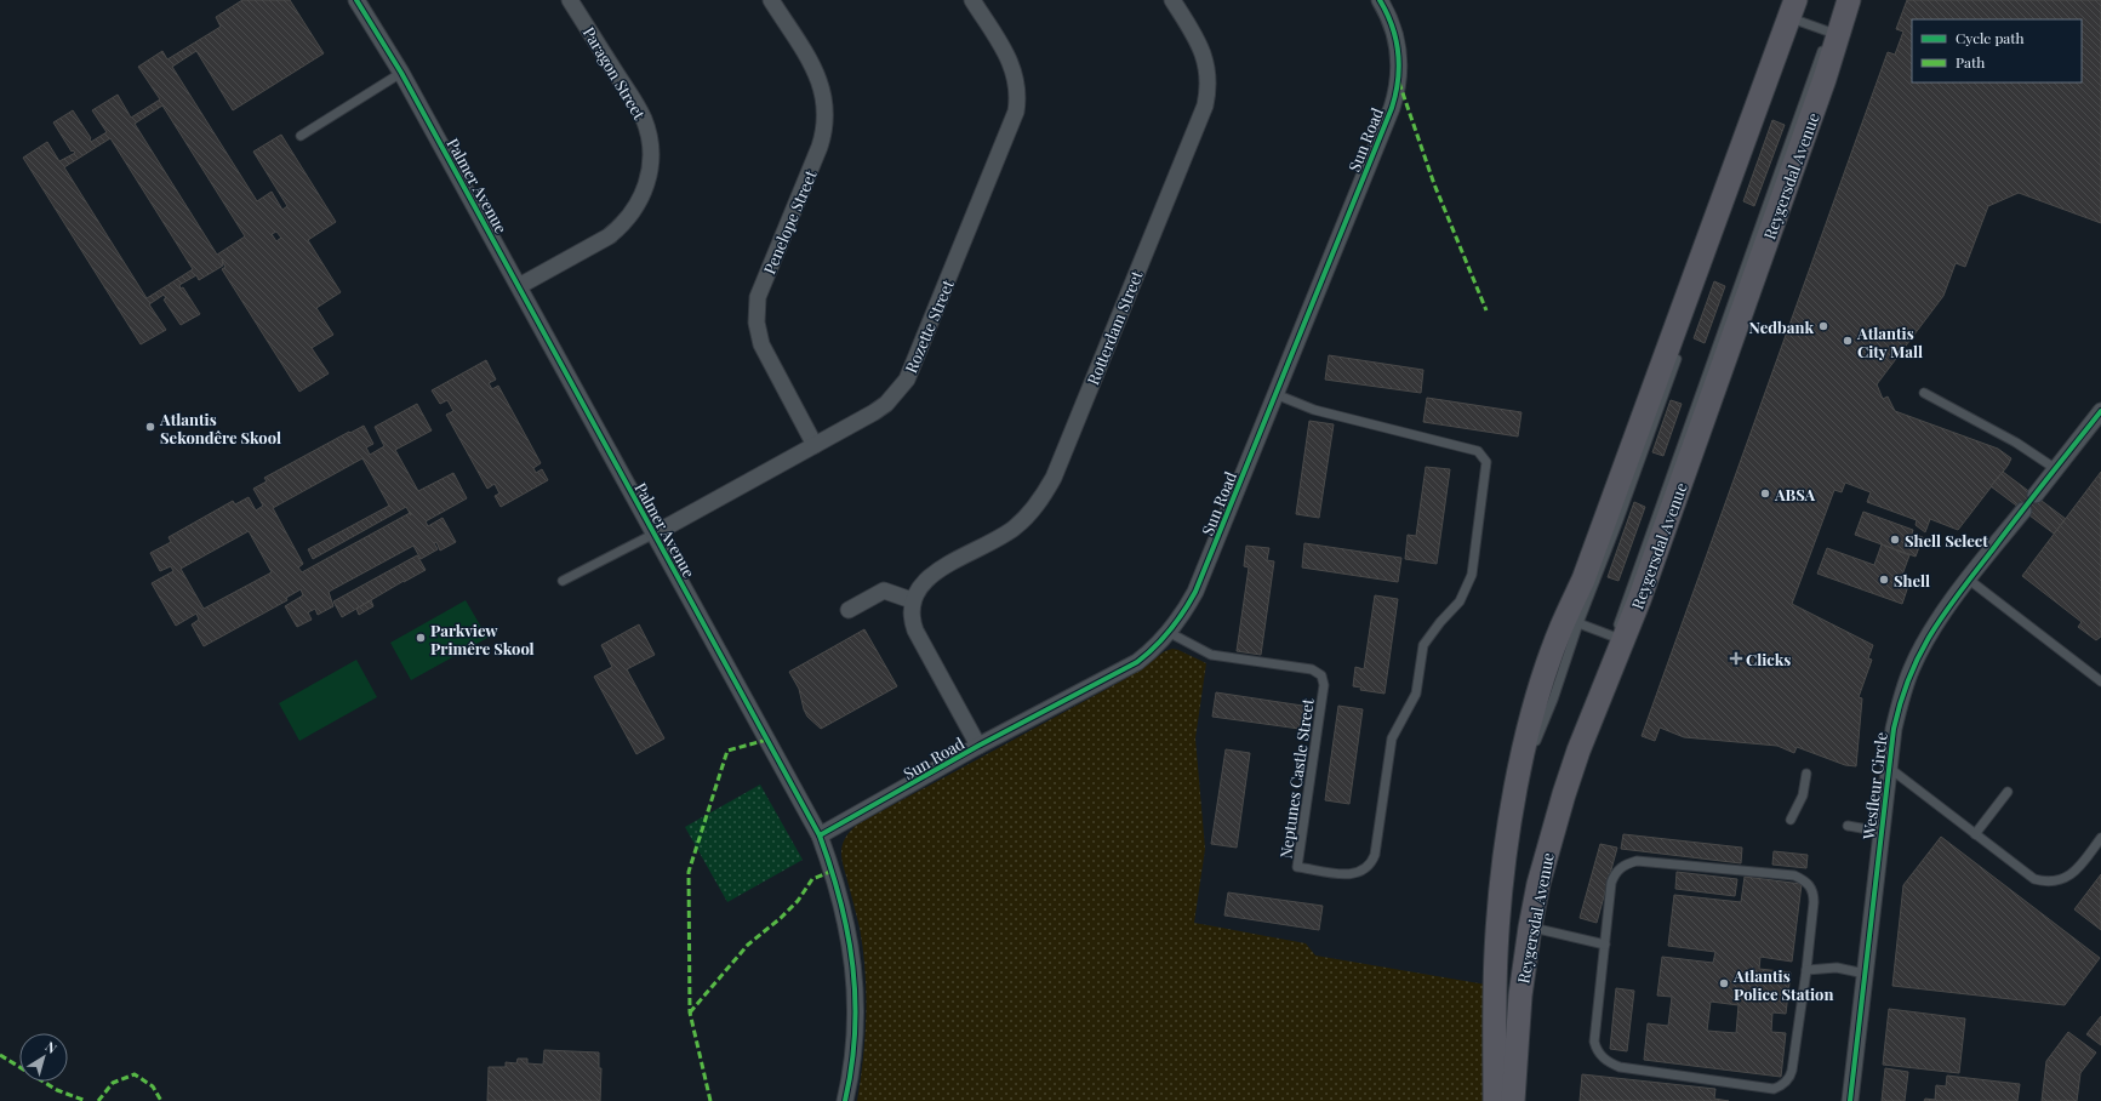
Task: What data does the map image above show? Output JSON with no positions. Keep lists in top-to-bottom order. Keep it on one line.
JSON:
{"streets":{"main road":["Reygersdal Avenue"],"street":["Paragon Street","Sun Road","Palmer Avenue","Penelope Street","Rozette Street","Rotterdam Street","Wesfleur Circle"],"lane":["Neptunes Castle Street"]},"crossings":[["Paragon Street","Palmer Avenue"],["Sun Road","Palmer Avenue"],["Sun Road","Neptunes Castle Street"],["Palmer Avenue","Rozette Street"],["Penelope Street","Rozette Street"]],"places":{"other":["Nedbank","Atlantis City Mall","Atlantis Sekondêre Skool","ABSA","Shell Select","Shell","Parkview Primêre Skool","Atlantis Police Station"],"health":["Clicks"]},"legend":["Cycle path","Path"],"north":"top right"}
